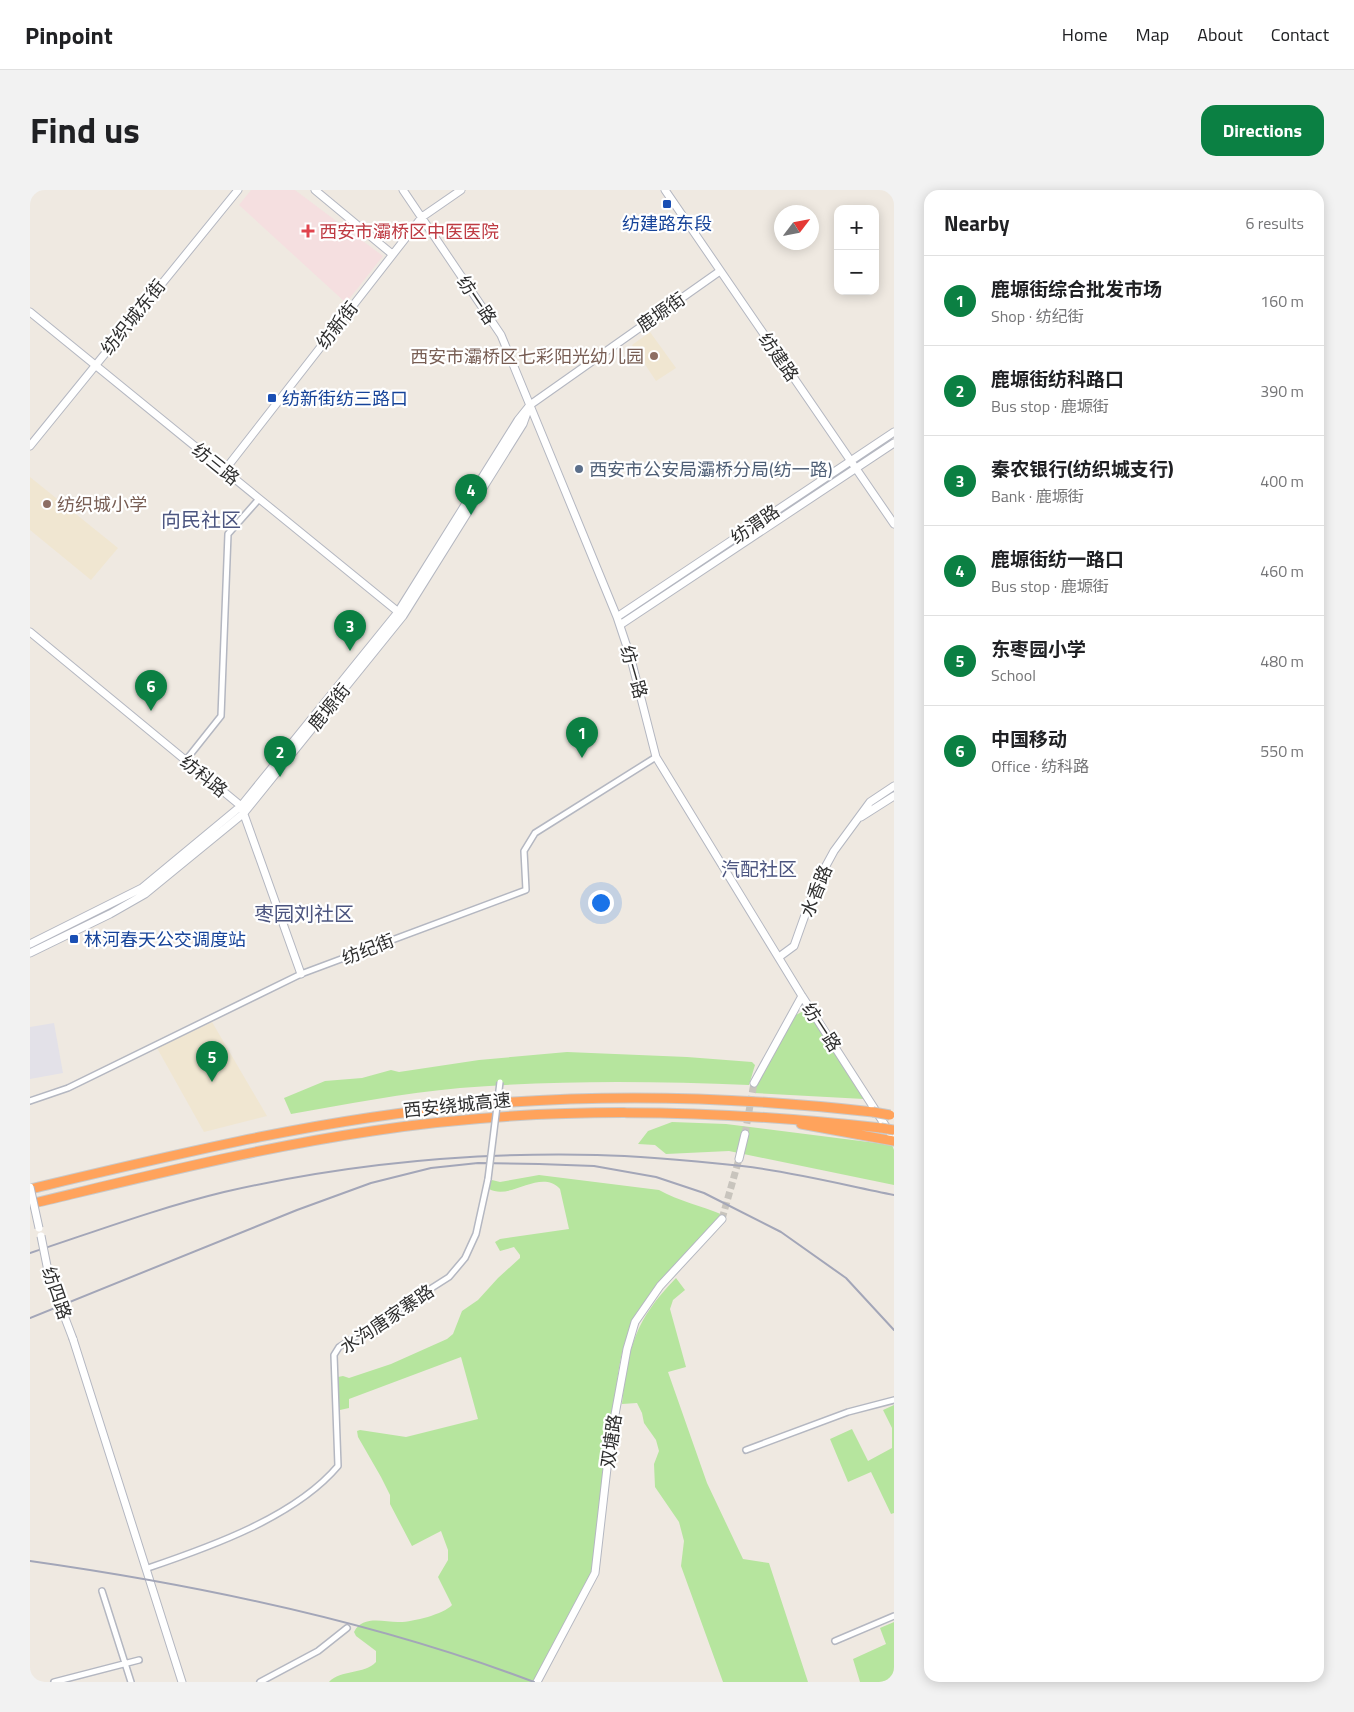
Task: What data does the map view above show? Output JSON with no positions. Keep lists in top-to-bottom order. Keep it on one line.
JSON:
{"streets":{"highway":["西安绕城高速"],"street":["纺一路","鹿塬街","纺织城东街","纺新街","纺建路","纺三路","纺渭路","纺科路","水香路","纺纪街","纺四路","水沟唐家寨路","双塘路"]},"crossings":[["纺一路","鹿塬街"],["纺一路","纺新街"],["纺一路","纺渭路"],["纺一路","水香路"],["纺一路","纺纪街"],["鹿塬街","纺建路"],["鹿塬街","纺三路"],["鹿塬街","纺科路"],["纺织城东街","纺三路"],["纺新街","纺三路"],["纺建路","纺渭路"],["西安绕城高速","纺四路"],["纺四路","水沟唐家寨路"]],"districts":["向民社区","汽配社区","枣园刘社区"],"places":{"transit":["纺建路东段","纺新街纺三路口","林河春天公交调度站"],"health":["西安市灞桥区中医医院"],"other":["西安市灞桥区七彩阳光幼儿园","西安市公安局灞桥分局(纺一路)","纺织城小学"]},"north":"top right","page":{"header":"Pinpoint","nav":["Home","Map","About","Contact"],"title":"Find us","buttons":"Directions","heading":["Nearby","6 results"],"map_buttons":["+","−"],"list":[{"mark":"1","name":"鹿塬街综合批发市场","note":"Shop · 纺纪街","value":"160 m"},{"mark":"2","name":"鹿塬街纺科路口","note":"Bus stop · 鹿塬街","value":"390 m"},{"mark":"3","name":"秦农银行(纺织城支行)","note":"Bank · 鹿塬街","value":"400 m"},{"mark":"4","name":"鹿塬街纺一路口","note":"Bus stop · 鹿塬街","value":"460 m"},{"mark":"5","name":"东枣园小学","note":"School","value":"480 m"},{"mark":"6","name":"中国移动","note":"Office · 纺科路","value":"550 m"}],"pins":["4","3","6","1","2","5"]}}
